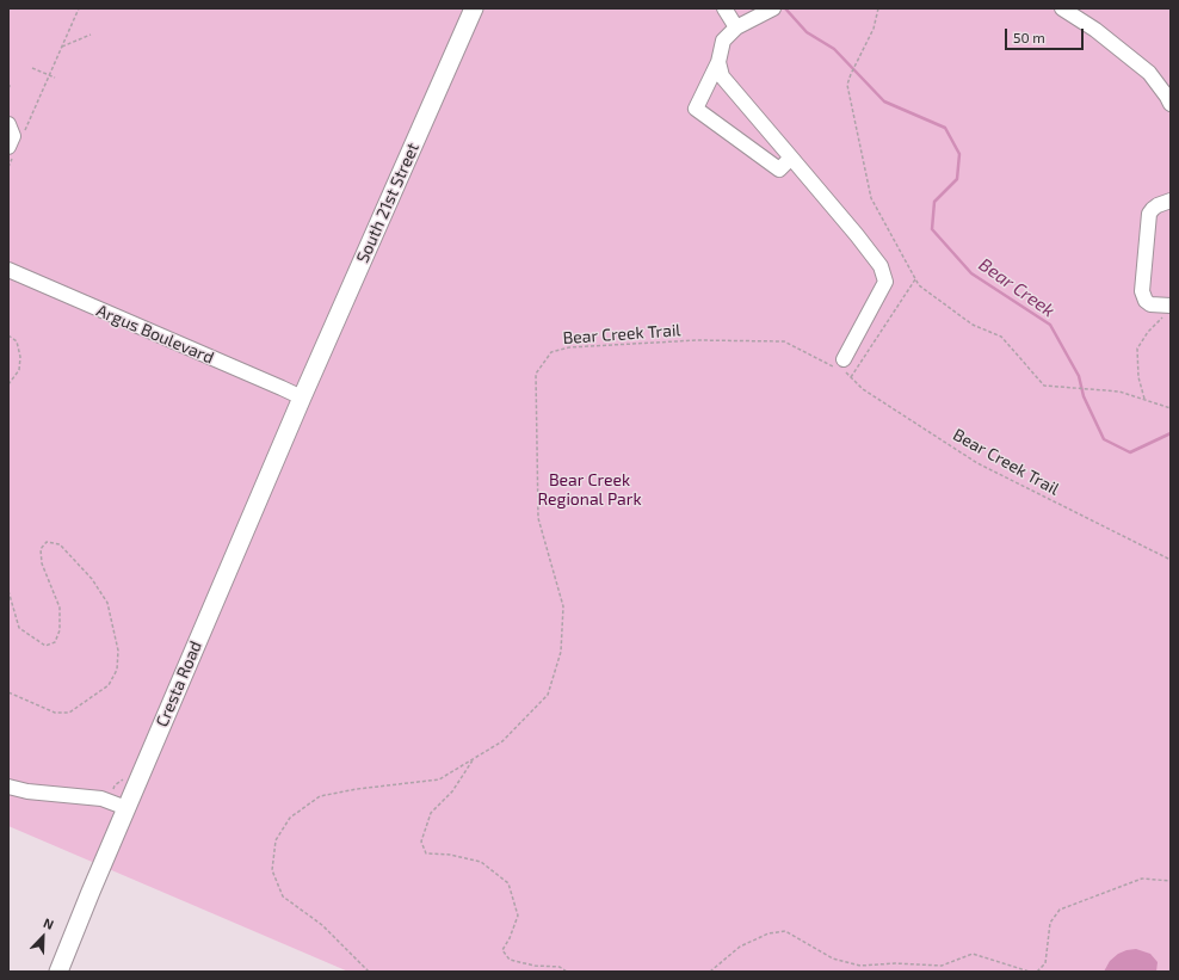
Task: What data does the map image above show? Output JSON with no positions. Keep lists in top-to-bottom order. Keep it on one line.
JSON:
{"streets":{"main road":["South 21st Street","Cresta Road"],"street":["Argus Boulevard"],"path":["Bear Creek Trail"]},"crossings":[["South 21st Street","Argus Boulevard"],["South 21st Street","Cresta Road"],["Argus Boulevard","Cresta Road"]],"water":["Bear Creek"],"parks":["Bear Creek Regional Park"],"scale_bar":"50 m","north":"top right"}
